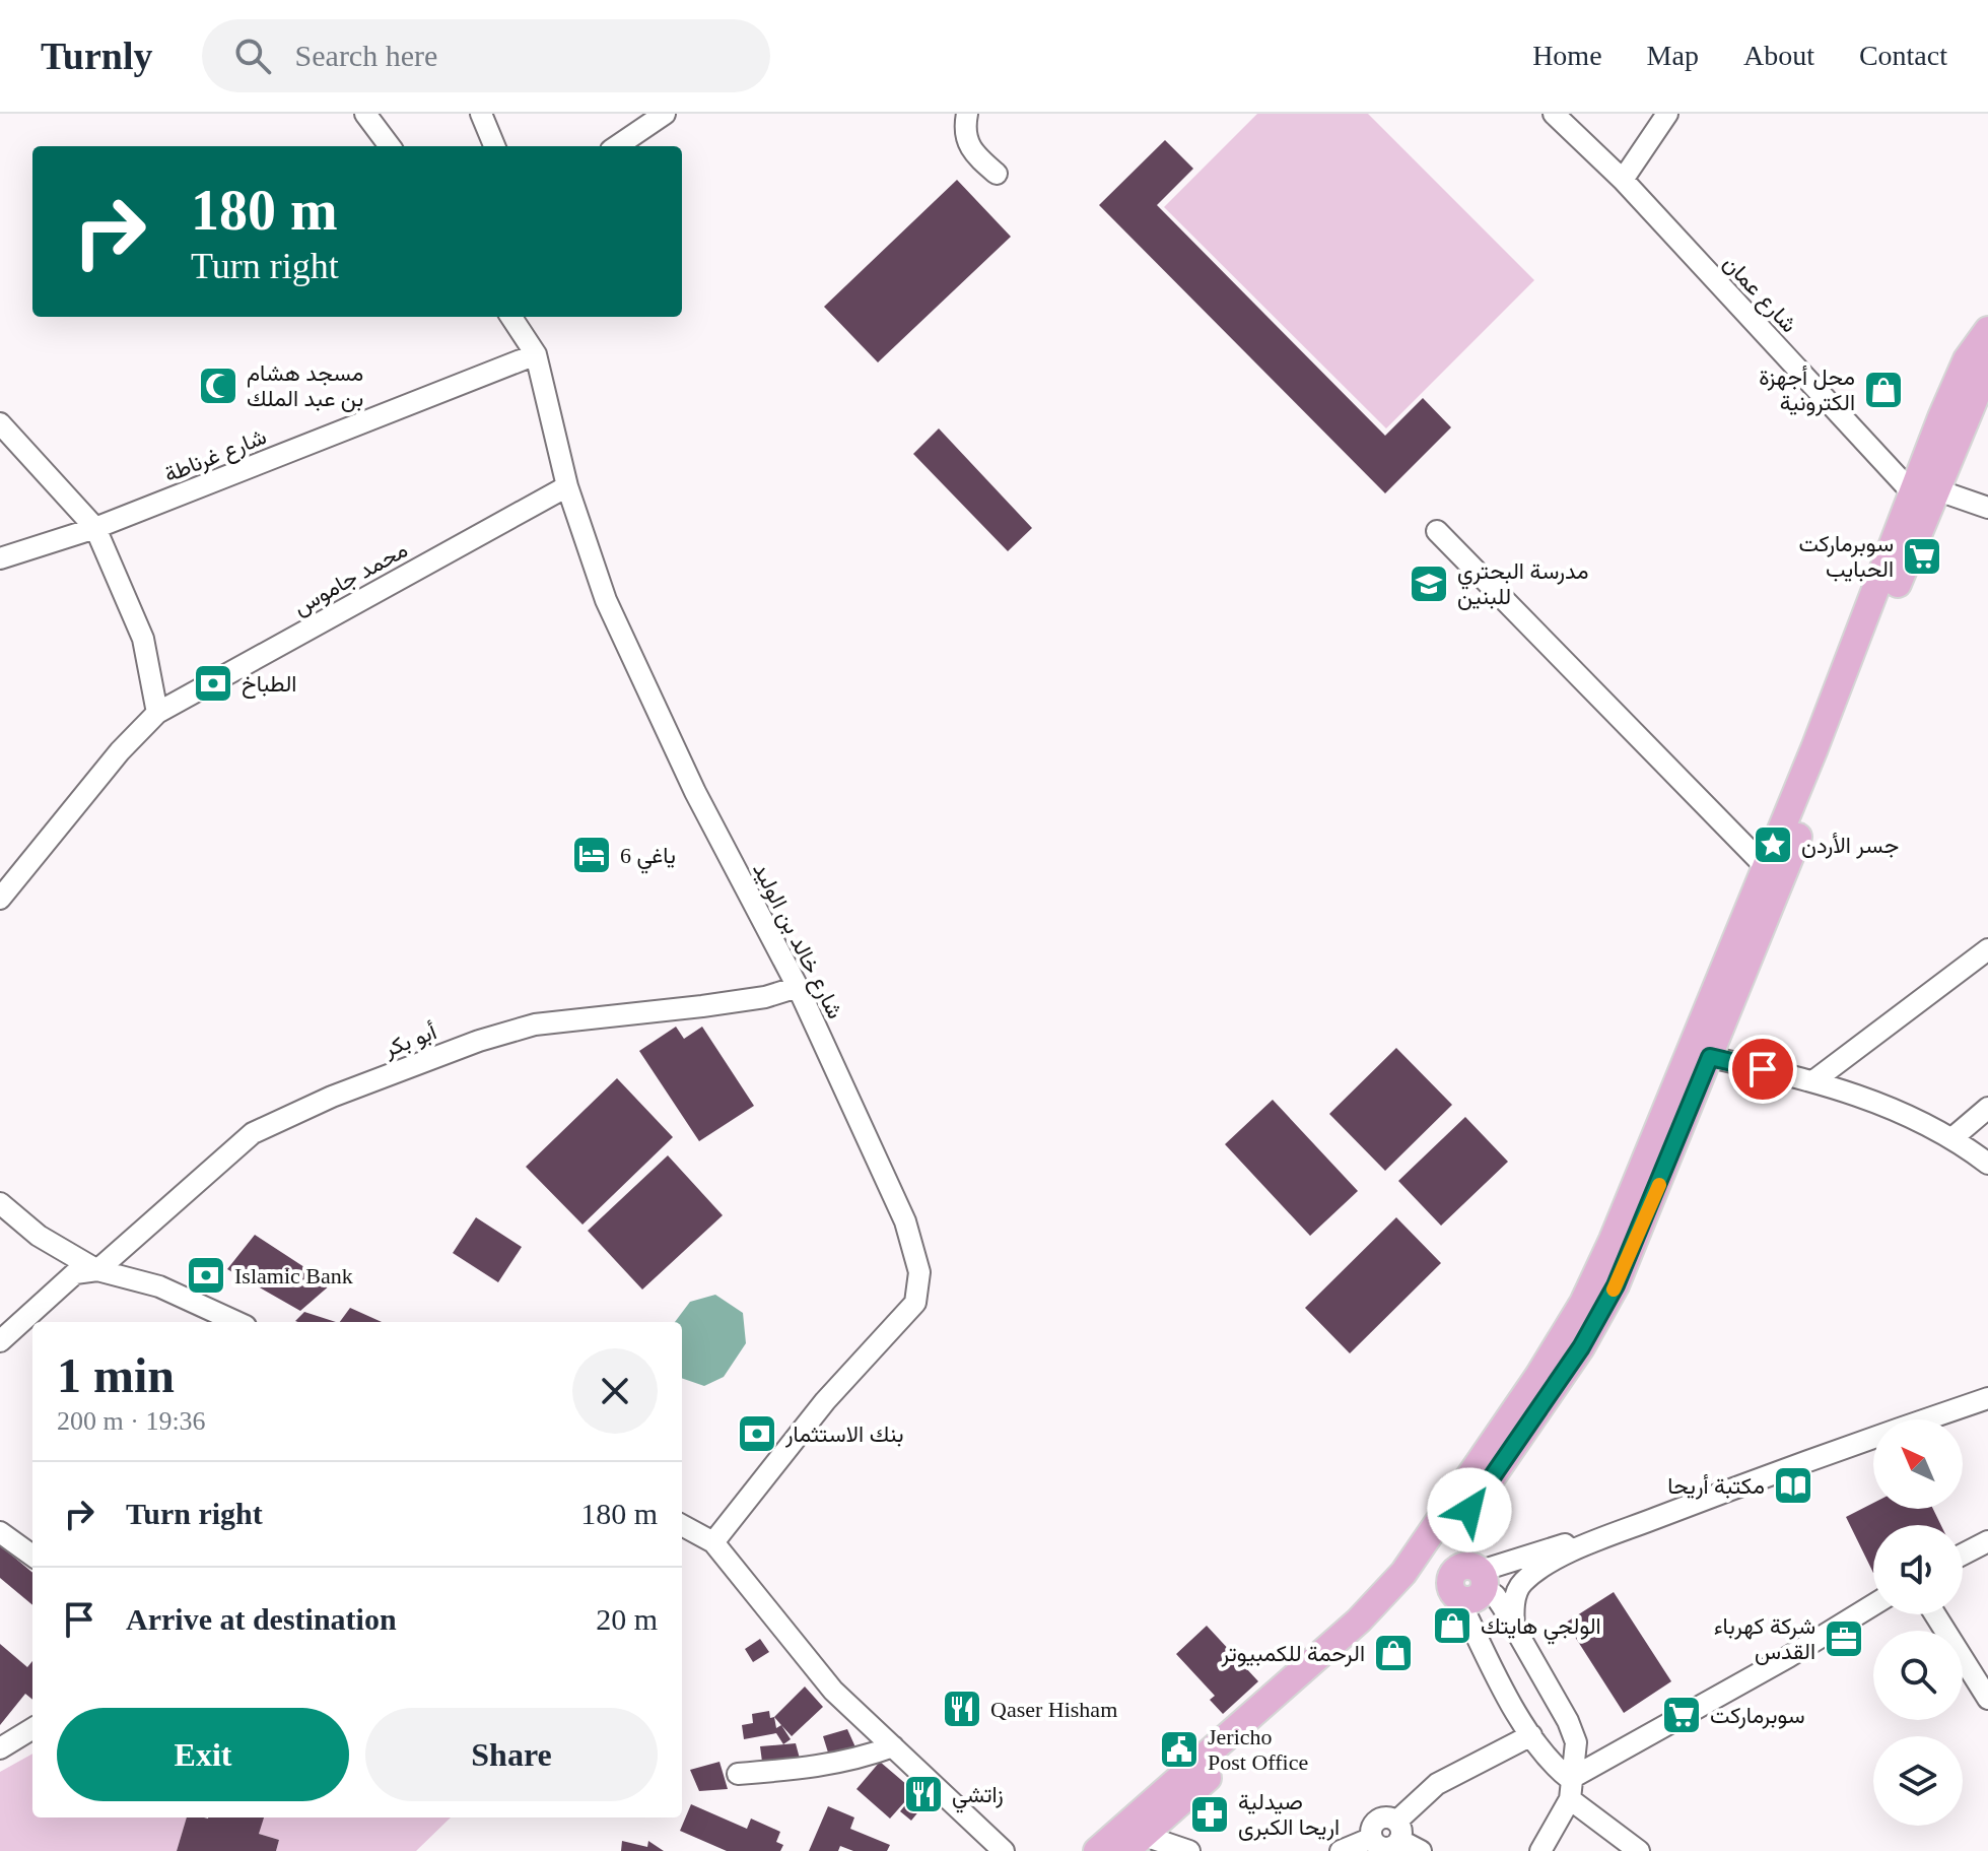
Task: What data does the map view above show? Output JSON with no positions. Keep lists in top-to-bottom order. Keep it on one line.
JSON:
{"streets":{"street":["شارع عمان","شارع غرناطة","محمد جاموس","شارع خالد بن الوليد","أبو بكر"]},"crossings":[["شارع غرناطة","شارع خالد بن الوليد"],["محمد جاموس","شارع خالد بن الوليد"],["شارع خالد بن الوليد","أبو بكر"]],"places":{"mosque":["مسجد هشام بن عبد الملك"],"shop":["محل أجهزة الكترونية","الولجي هايتك","الرحمة للكمبيوتر"],"supermarket":["سوبرماركت الحبايب","سوبرماركت"],"school or university":["مدرسة البحتري للبنين"],"bank":["الطباخ","Islamic Bank","بنك الاستثمار"],"place":["جسر الأردن"],"hotel":["ياغي 6"],"library":["مكتبة أريحا"],"office":["شركة كهرباء القدس"],"restaurant":["Qaser Hisham","زاتشي"],"public building":["Jericho Post Office"],"pharmacy":["صيدلية اريحا الكبرى"]},"north":"top left","page":{"header":"Turnly","search":"Search here","nav":["Home","Map","About","Contact"],"turn":["180 m","Turn right"],"heading":["1 min","200 m · 19:36"],"list":[{"name":"Turn right","value":"180 m"},{"name":"Arrive at destination","value":"20 m"}],"buttons":["Exit","Share"]}}
